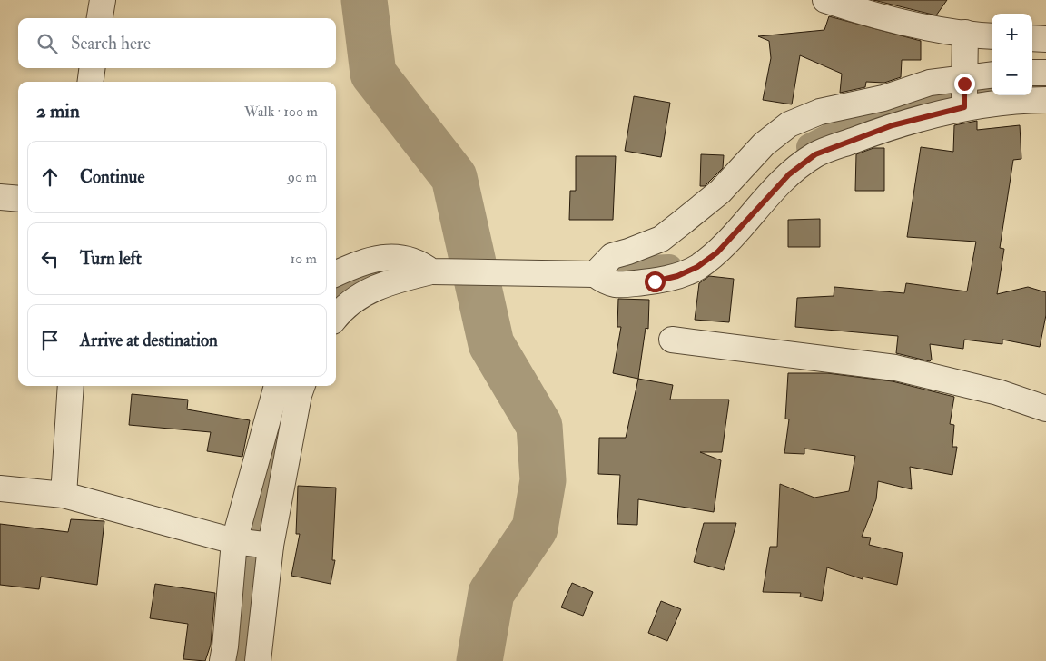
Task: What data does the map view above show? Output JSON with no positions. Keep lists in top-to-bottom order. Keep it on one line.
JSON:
{"page":{"map_buttons":["+","−"],"search":"Search here","heading":["2 min","Walk · 100 m"],"list":[["Continue","90 m"],["Turn left","10 m"],"Arrive at destination"]}}
